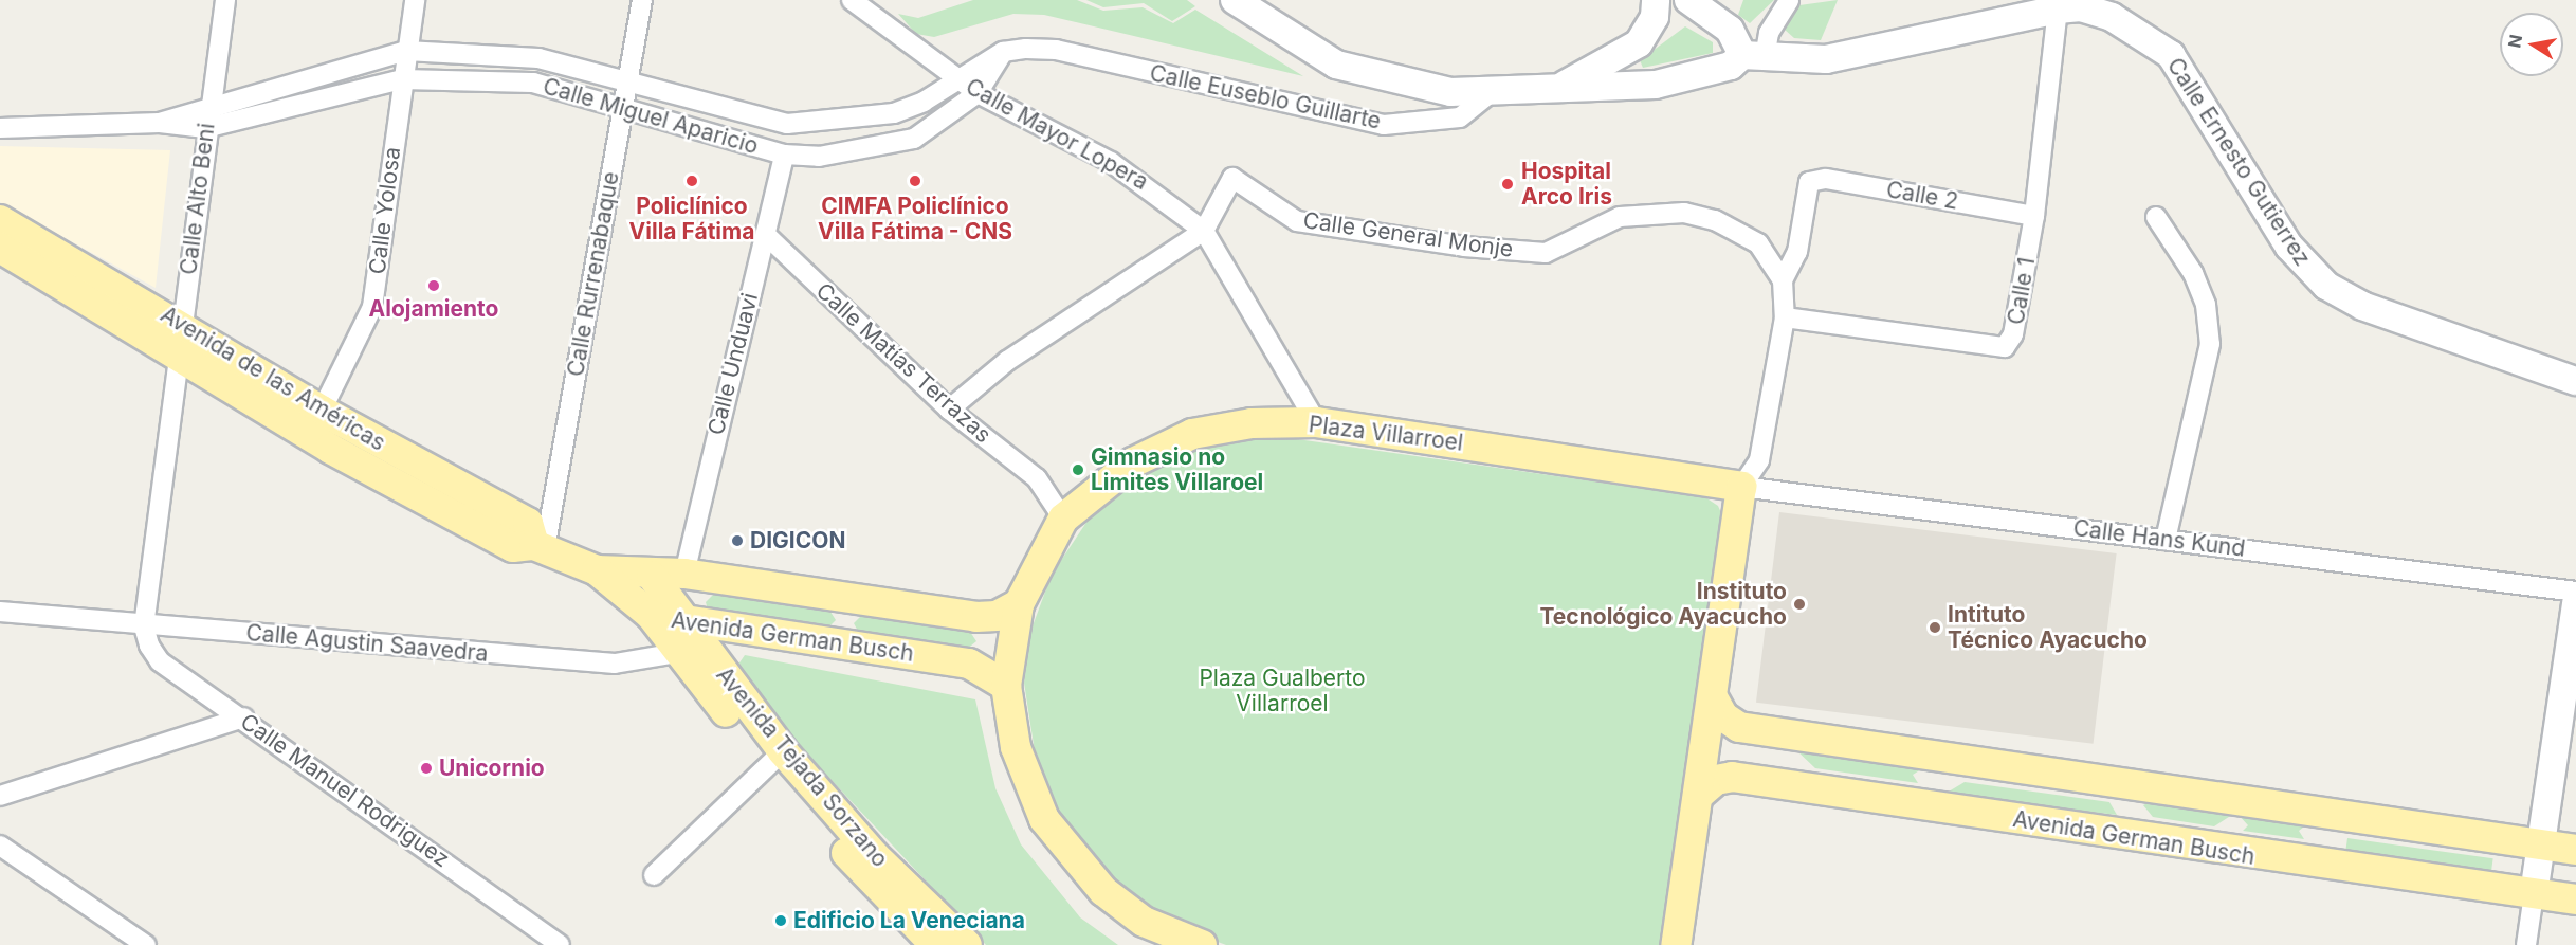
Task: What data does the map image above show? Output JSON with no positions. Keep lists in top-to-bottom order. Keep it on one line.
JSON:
{"streets":{"main road":["Avenida de las Américas","Plaza Villarroel","Avenida German Busch","Avenida Tejada Sorzano"],"street":["Calle Euseblo Guillarte","Calle Miguel Aparicio","Calle Mayor Lopera","Calle Ernesto Gutierrez","Calle 2","Calle Alto Beni","Calle Yolosa","Calle General Monje","Calle Rurrenabaque","Calle 1","Calle Matías Terrazas","Calle Unduavi","Calle Hans Kund","Calle Agustin Saavedra","Calle Manuel Rodriguez"]},"crossings":[["Calle Euseblo Guillarte","Calle Miguel Aparicio"],["Calle Euseblo Guillarte","Calle Mayor Lopera"],["Calle Miguel Aparicio","Calle Mayor Lopera"],["Calle Miguel Aparicio","Calle Alto Beni"],["Calle Miguel Aparicio","Calle Yolosa"],["Calle Miguel Aparicio","Calle Rurrenabaque"],["Calle Miguel Aparicio","Calle Unduavi"],["Calle Mayor Lopera","Calle General Monje"],["Calle Mayor Lopera","Plaza Villarroel"],["Calle Ernesto Gutierrez","Calle 1"],["Calle 2","Calle General Monje"],["Calle 2","Calle 1"],["Calle Alto Beni","Avenida de las Américas"],["Calle Alto Beni","Calle Agustin Saavedra"],["Calle Alto Beni","Calle Manuel Rodriguez"],["Calle Yolosa","Avenida de las Américas"],["Calle General Monje","Calle Matías Terrazas"],["Calle Rurrenabaque","Avenida de las Américas"],["Calle Matías Terrazas","Calle Unduavi"],["Calle Matías Terrazas","Plaza Villarroel"],["Calle Unduavi","Avenida German Busch"],["Avenida de las Américas","Avenida German Busch"],["Plaza Villarroel","Calle Hans Kund"],["Plaza Villarroel","Avenida German Busch"],["Avenida German Busch","Calle Agustin Saavedra"],["Avenida German Busch","Avenida Tejada Sorzano"],["Calle Agustin Saavedra","Avenida Tejada Sorzano"],["Calle Agustin Saavedra","Calle Manuel Rodriguez"]],"parks":["Plaza Gualberto Villarroel"],"places":["Policlínico Villa Fátima","CIMFA Policlínico Villa Fátima - CNS","Hospital Arco Iris","Alojamiento","Gimnasio no Limites Villaroel","DIGICON","Instituto Tecnológico Ayacucho","Intituto Técnico Ayacucho","Unicornio","Edificio La Veneciana"],"north":"left"}
